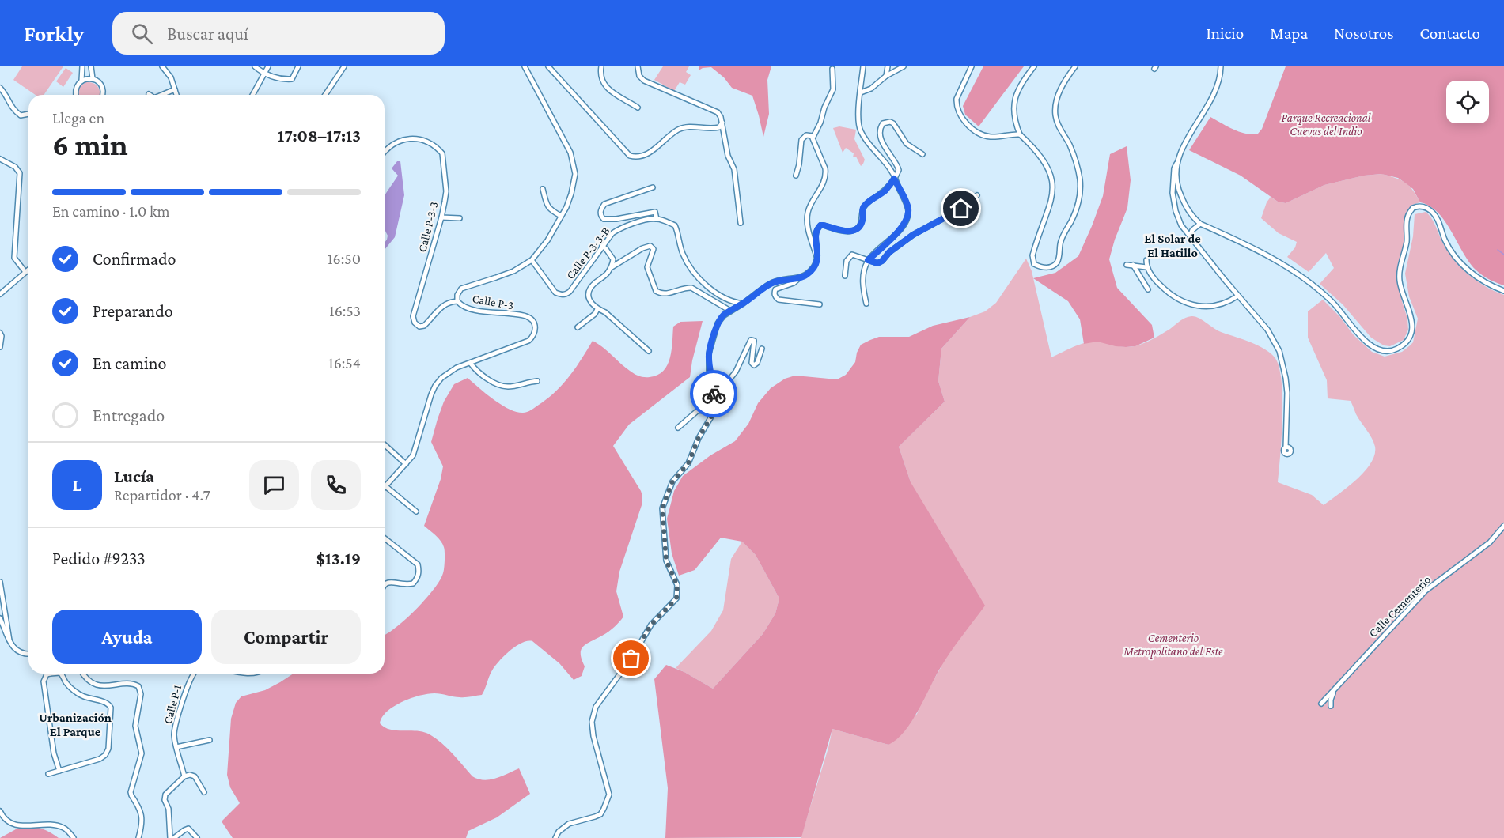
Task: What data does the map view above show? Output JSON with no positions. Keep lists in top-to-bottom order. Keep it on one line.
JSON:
{"streets":{"street":["Calle P-3-3","Calle P-3-3-B","Calle P-3","Calle Cementerio","Calle P-1"]},"crossings":[["Calle P-3-3","Calle P-3"],["Calle P-3-3-B","Calle P-3"]],"districts":["El Solar de El Hatillo","Urbanización El Parque"],"parks":["Parque Recreacional Cuevas del Indio","Cementerio Metropolitano del Este"],"page":{"header":"Forkly","search":"Buscar aquí","nav":["Inicio","Mapa","Nosotros","Contacto"],"heading":["6 min","Llega en","17:08–17:13"],"panel":["Lucía","Repartidor · 4.7","Pedido #9233","$13.19"],"bar":"En camino · 1.0 km","list":[["Confirmado","16:50"],["Preparando","16:53"],["En camino","16:54"],"Entregado"],"round":"L","buttons":["Ayuda","Compartir"]}}
